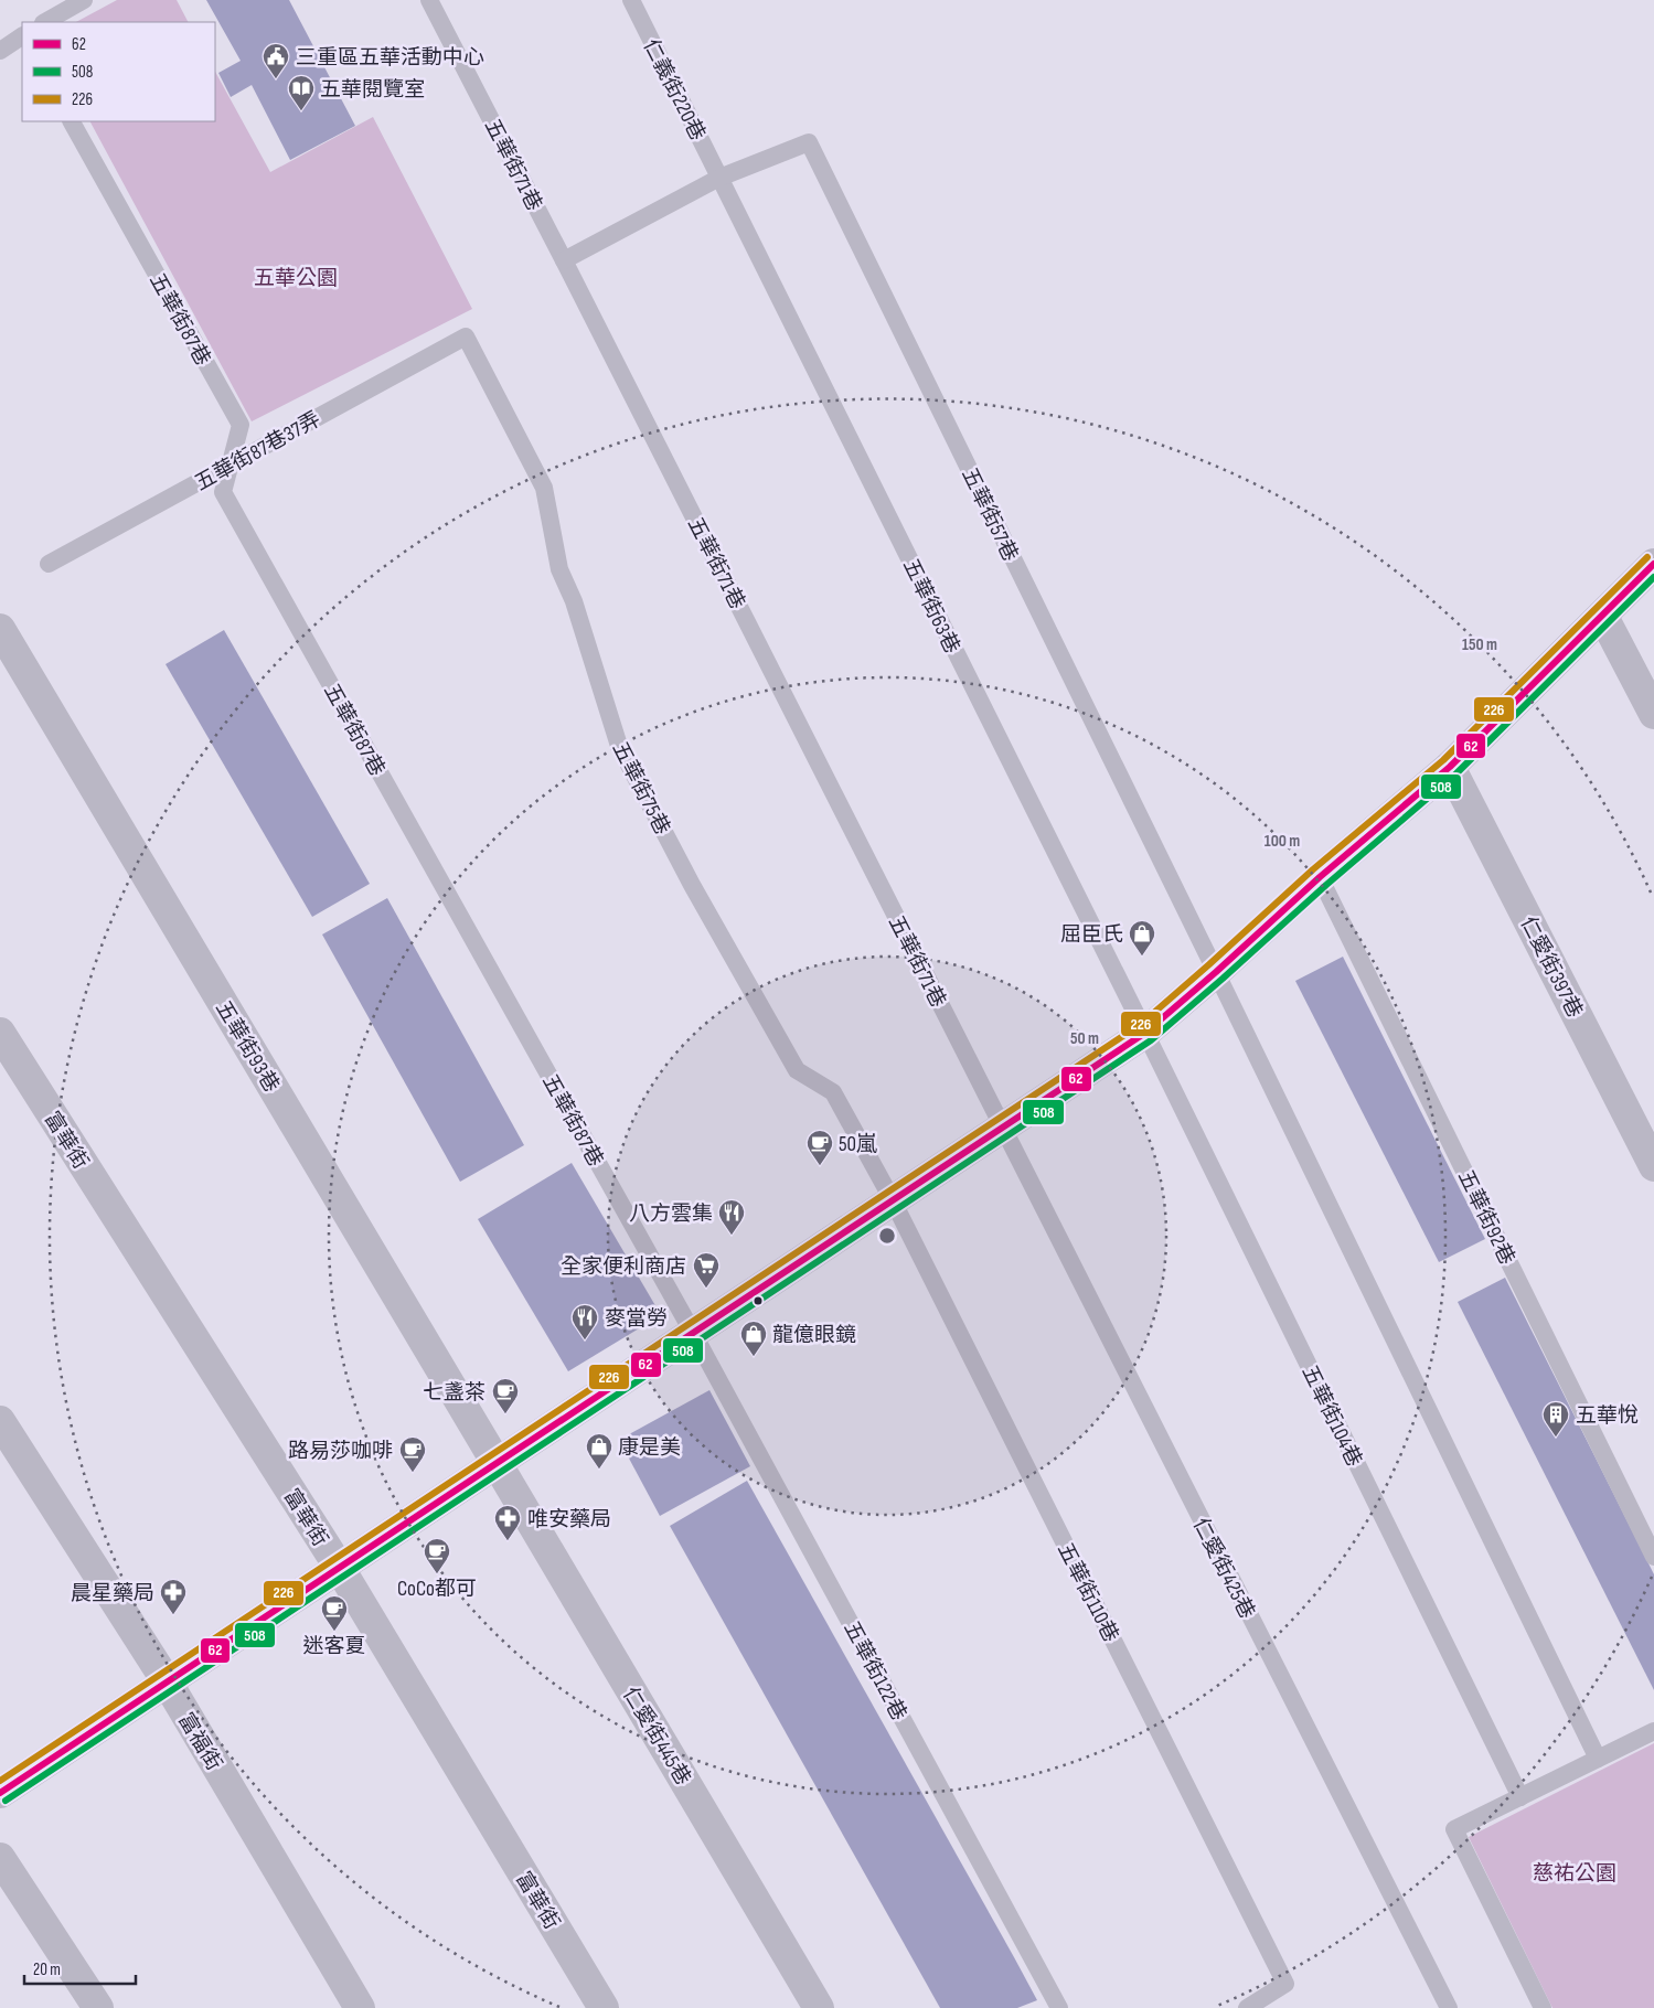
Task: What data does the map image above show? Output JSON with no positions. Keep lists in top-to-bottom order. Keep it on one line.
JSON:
{"streets":{"street":["仁愛街397巷","五華街93巷","富華街","仁愛街445巷","富福街"],"lane":["仁義街220巷","五華街71巷","五華街87巷","五華街87巷37弄","五華街57巷","五華街63巷","五華街75巷","五華街92巷","五華街104巷","仁愛街425巷","五華街110巷","五華街122巷"]},"crossings":[["仁義街220巷","五華街57巷"],["仁義街220巷","五華街63巷"],["五華街71巷","仁愛街425巷"],["五華街87巷","五華街87巷37弄"],["五華街87巷","五華街122巷"],["五華街87巷37弄","五華街75巷"],["五華街57巷","五華街63巷"],["五華街63巷","五華街104巷"],["五華街75巷","五華街110巷"],["五華街93巷","仁愛街445巷"]],"parks":["五華公園","慈祐公園"],"places":{"public building":["三重區五華活動中心"],"library":["五華閱覽室"],"shop":["屈臣氏","龍億眼鏡","康是美"],"cafe":["50嵐","七盞茶","路易莎咖啡","CoCo都可","迷客夏"],"restaurant":["八方雲集","麥當勞"],"supermarket":["全家便利商店"],"building":["五華悅"],"pharmacy":["唯安藥局","晨星藥局"]},"lines":["transit line 226","transit line 62","transit line 508"],"legend":["62","508","226"],"scale_bar":"20 m","rings":["150 m","100 m","50 m"]}
